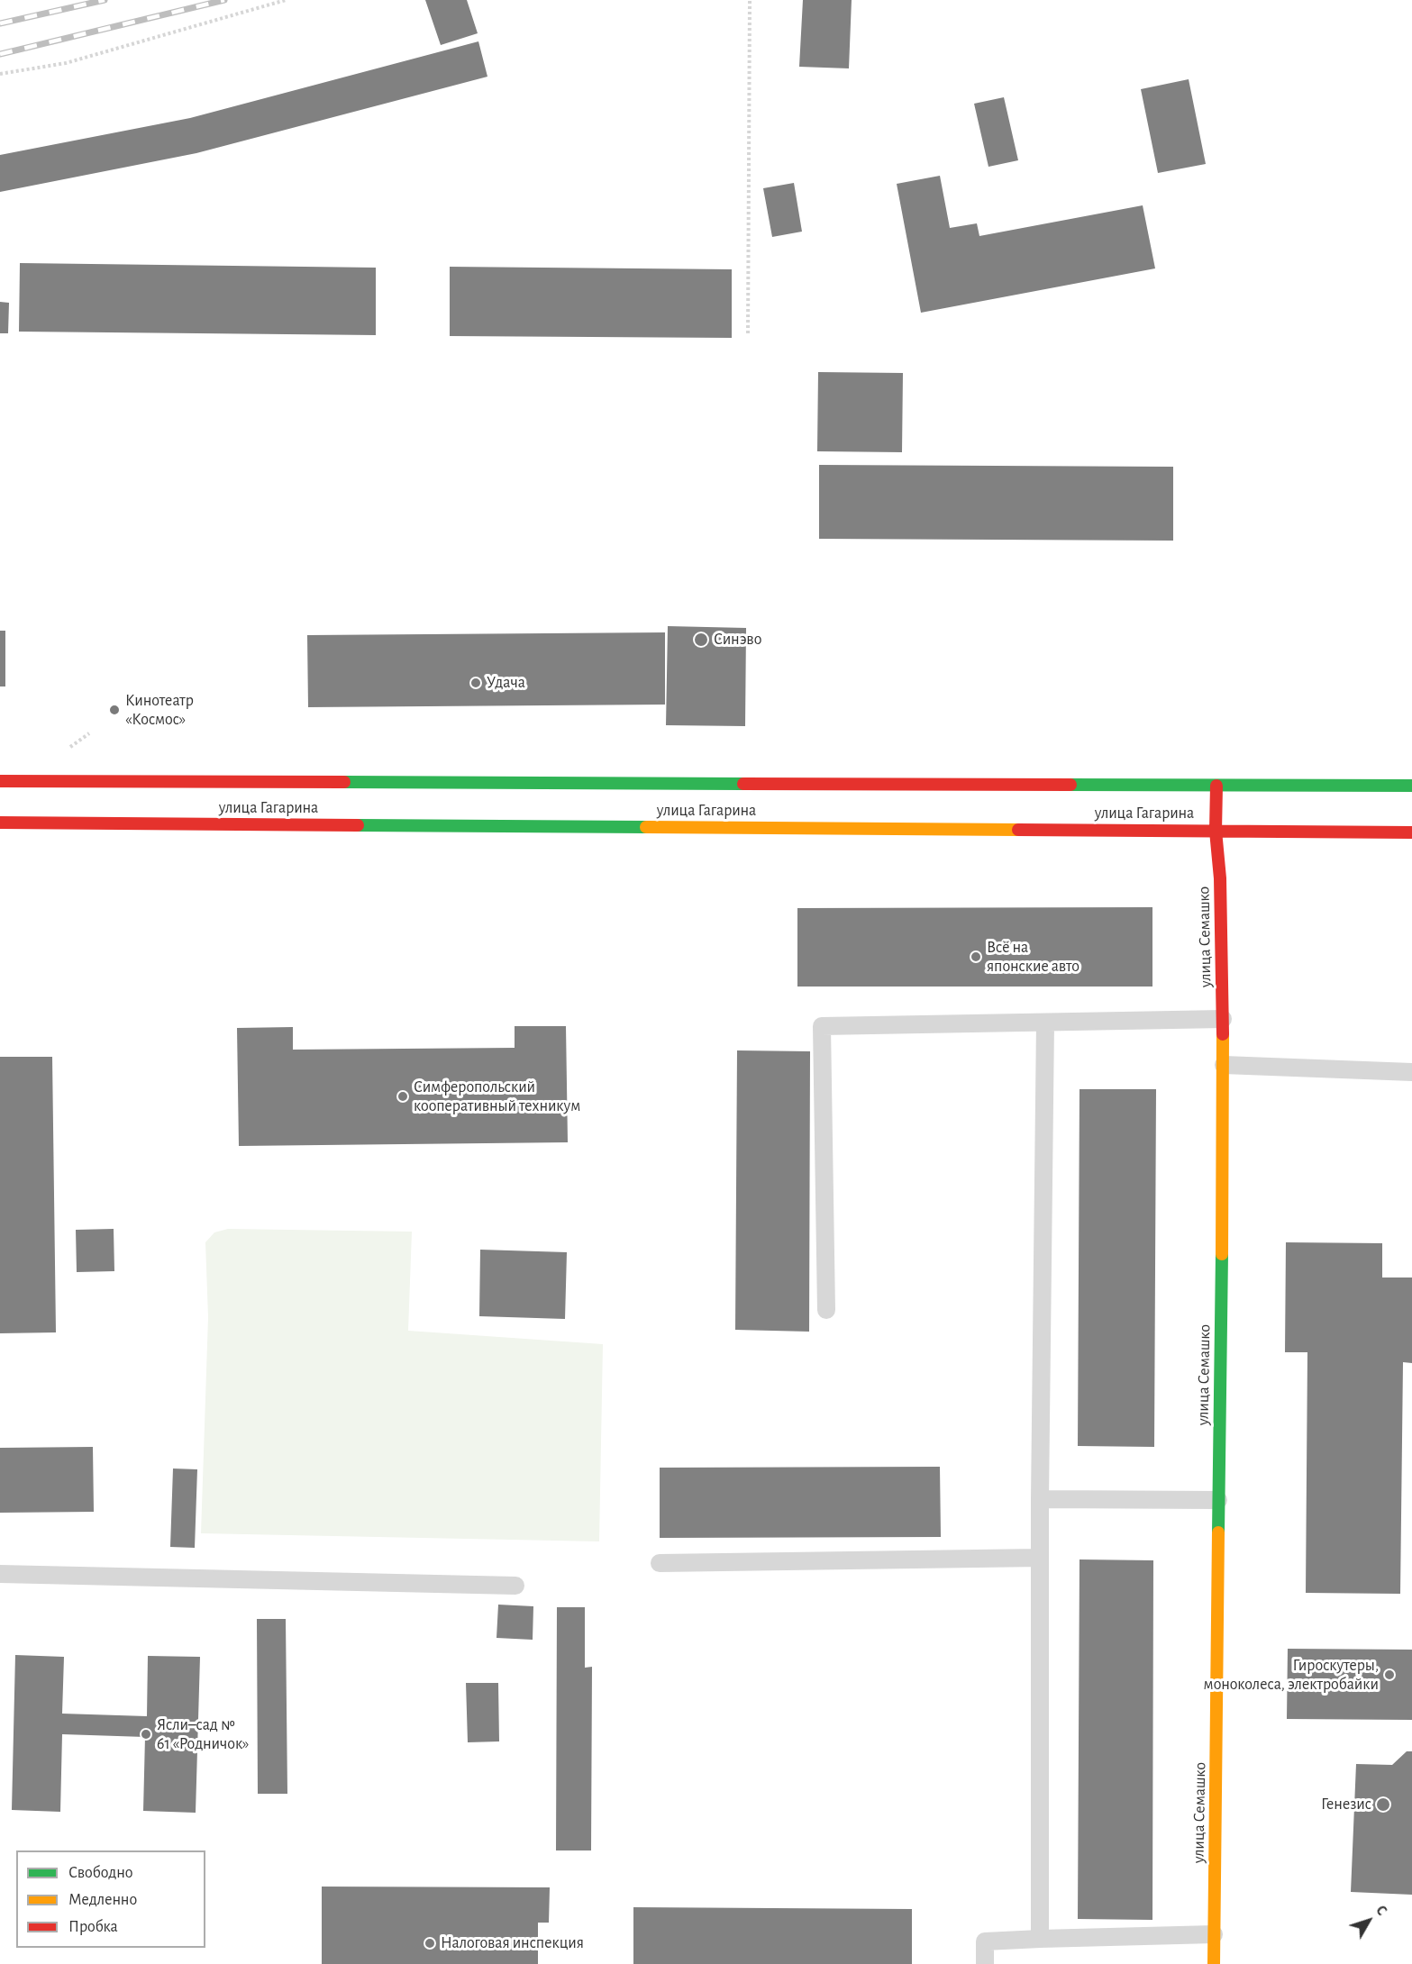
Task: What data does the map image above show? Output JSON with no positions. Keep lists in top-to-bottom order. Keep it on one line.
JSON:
{"streets":{"main road":["улица Гагарина","улица Семашко"]},"crossings":[["улица Гагарина","улица Семашко"]],"places":["Синэво","Удача","Кинотеатр «Космос»","Всё на японские авто","Симферопольский кооперативный техникум","Гироскутеры, моноколеса, электробайки","Ясли–сад № 61 «Родничок»","Генезис","Налоговая инспекция"],"legend":["Свободно","Медленно","Пробка"],"north":"top right"}
